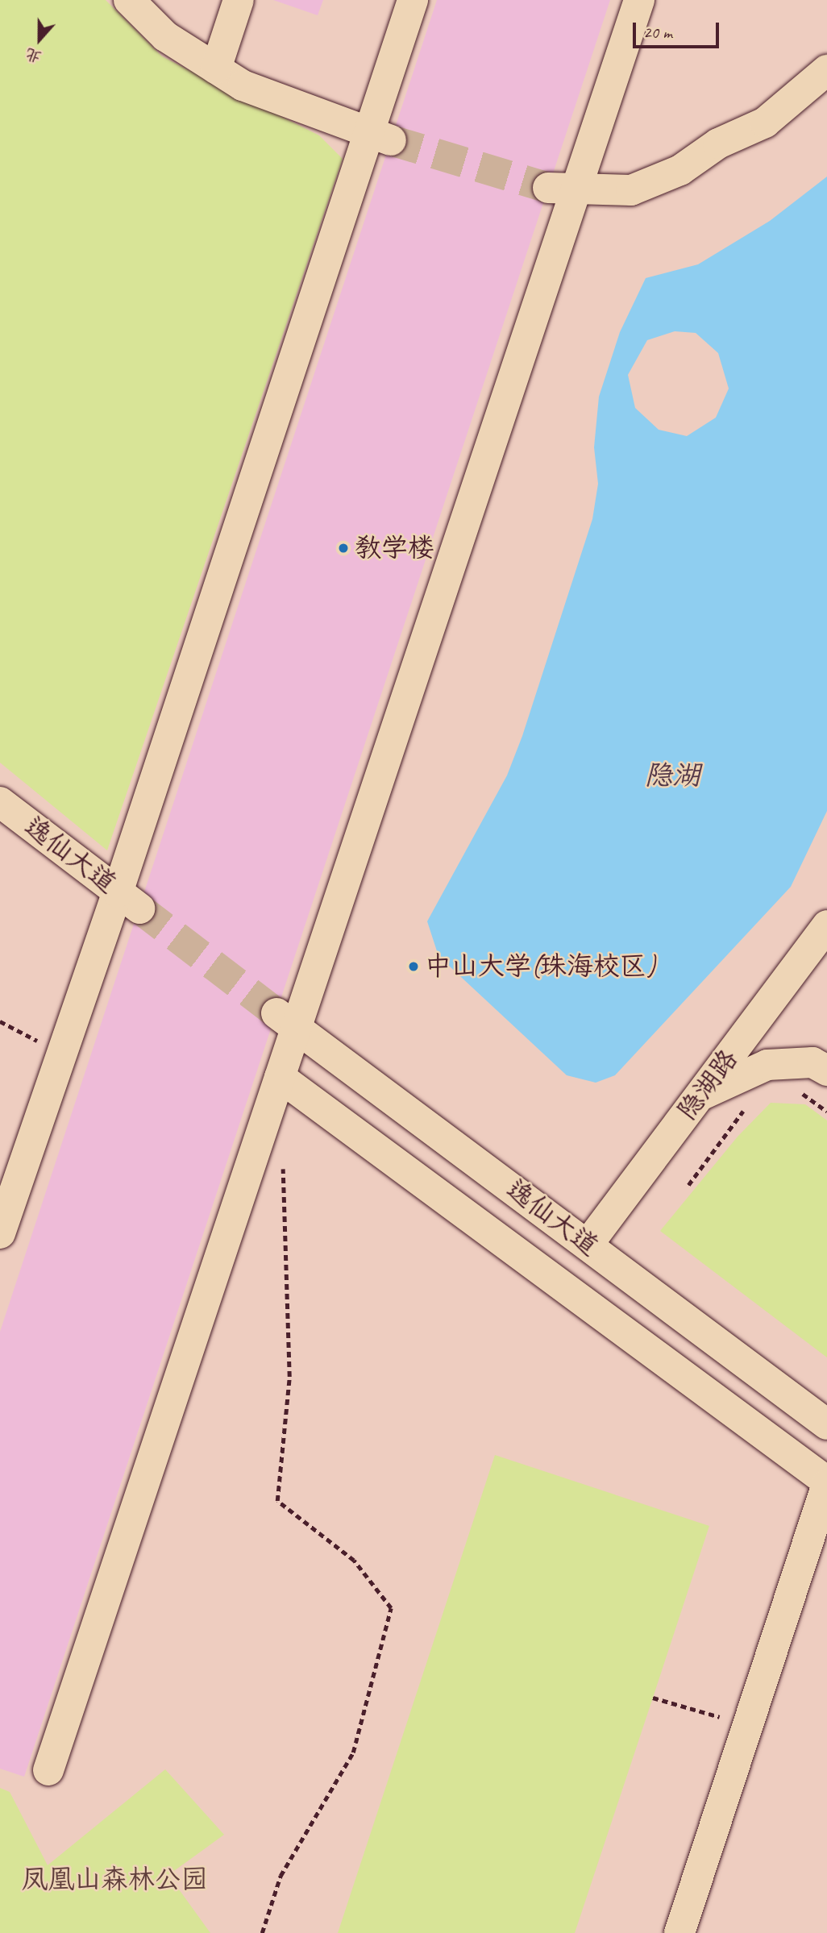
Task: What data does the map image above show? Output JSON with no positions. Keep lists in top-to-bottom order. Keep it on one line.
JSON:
{"streets":{"lane":["逸仙大道","隐湖路"]},"crossings":[["逸仙大道","隐湖路"]],"water":["隐湖"],"parks":["凤凰山森林公园"],"places":["教学楼","中山大学(珠海校区)"],"scale_bar":"20 m","north":"bottom"}
